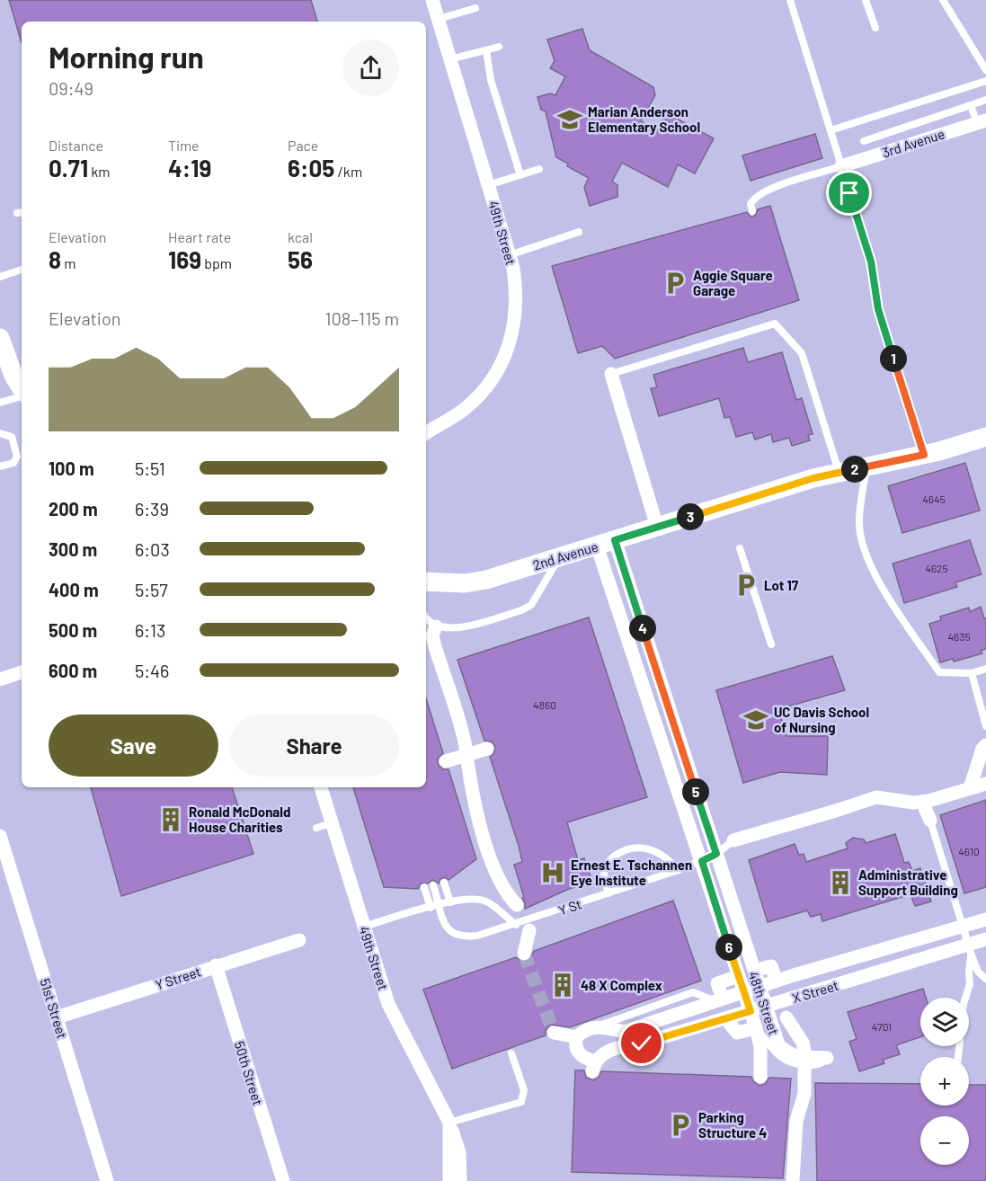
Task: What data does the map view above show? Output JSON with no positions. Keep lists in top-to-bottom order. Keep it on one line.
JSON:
{"streets":{"street":["3rd Avenue","49th Street","2nd Avenue","Y Street","X Street","48th Street","51st Street","50th Street"],"lane":["Y St"]},"crossings":[["2nd Avenue","48th Street"],["Y St","48th Street"],["Y Street","51st Street"],["Y Street","50th Street"],["X Street","48th Street"]],"places":{"school or university":["Marian Anderson Elementary School","UC Davis School of Nursing"],"parking":["Aggie Square Garage","Lot 17","Parking Structure 4"],"building":["Ronald McDonald House Charities","Administrative Support Building","48 X Complex"],"hospital":["Ernest E. Tschannen Eye Institute"]},"house_numbers":["4645","4625","4635","4860","4610","4701"],"page":{"heading":["Morning run","09:49"],"stats":[["Distance","0.71 km"],["Time","4:19"],["Pace","6:05 /km"],["Elevation","8 m"],["Heart rate","169 bpm"],["kcal","56"]],"chart":["Elevation","108–115 m"],"pins":["1","2","3","4","5","6"],"list":[{"name":"100 m","note":"5:51"},{"name":"200 m","note":"6:39"},{"name":"300 m","note":"6:03"},{"name":"400 m","note":"5:57"},{"name":"500 m","note":"6:13"},{"name":"600 m","note":"5:46"}],"buttons":["Save","Share"],"map_buttons":["+","−"]}}
